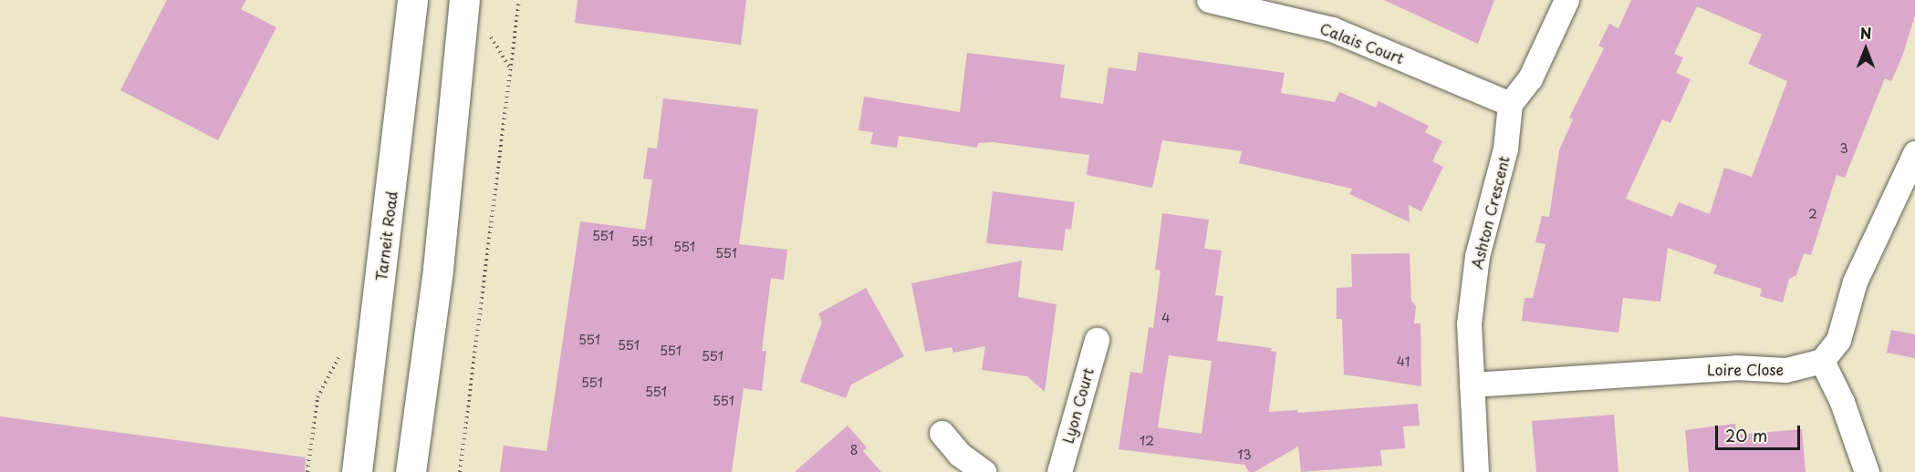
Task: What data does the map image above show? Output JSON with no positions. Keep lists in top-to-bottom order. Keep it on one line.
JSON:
{"streets":{"main road":["Tarneit Road"],"street":["Calais Court","Ashton Crescent","Loire Close","Lyon Court"]},"crossings":[["Calais Court","Ashton Crescent"],["Ashton Crescent","Loire Close"]],"house_numbers":["3","2","551","551","551","551","4","551","551","551","551","41","551","551","551","12","8","13"],"scale_bar":"20 m","north":"top"}
